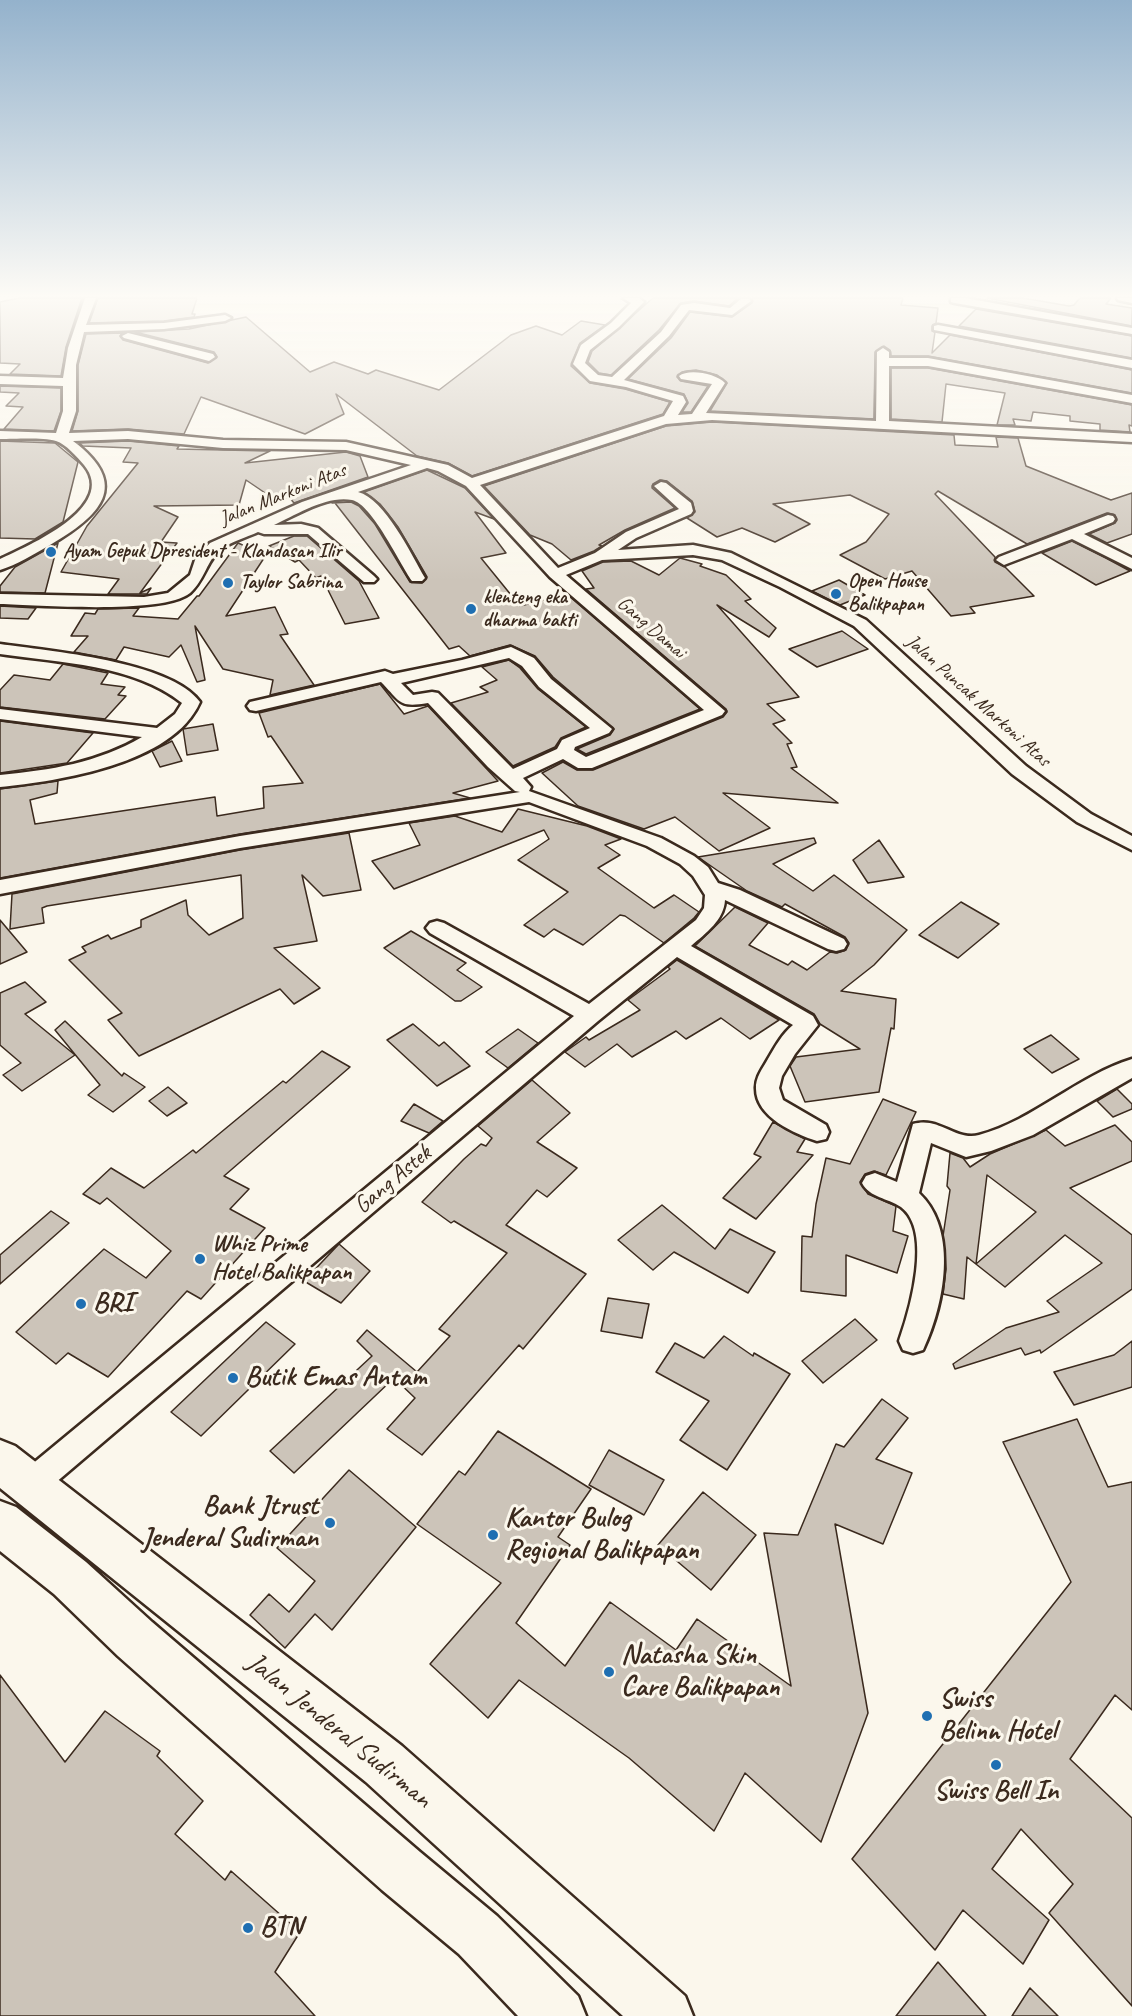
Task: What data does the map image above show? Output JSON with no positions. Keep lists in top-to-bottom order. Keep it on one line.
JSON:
{"streets":{"highway":["Jalan Jenderal Sudirman"],"street":["Jalan Markoni Atas","Gang Damai","Jalan Puncak Markoni Atas","Gang Astek"]},"crossings":[["Gang Damai","Jalan Puncak Markoni Atas"],["Gang Astek","Jalan Jenderal Sudirman"]],"places":["Ayam Gepuk Dpresident - Klandasan Ilir","Taylor Sabrina","Open House Balikpapan","klenteng eka dharma bakti","Whiz Prime Hotel Balikpapan","BRI","Butik Emas Antam","Bank Jtrust Jenderal Sudirman","Kantor Bulog Regional Balikpapan","Natasha Skin Care Balikpapan","Swiss Belinn Hotel","Swiss Bell In","BTN"]}
